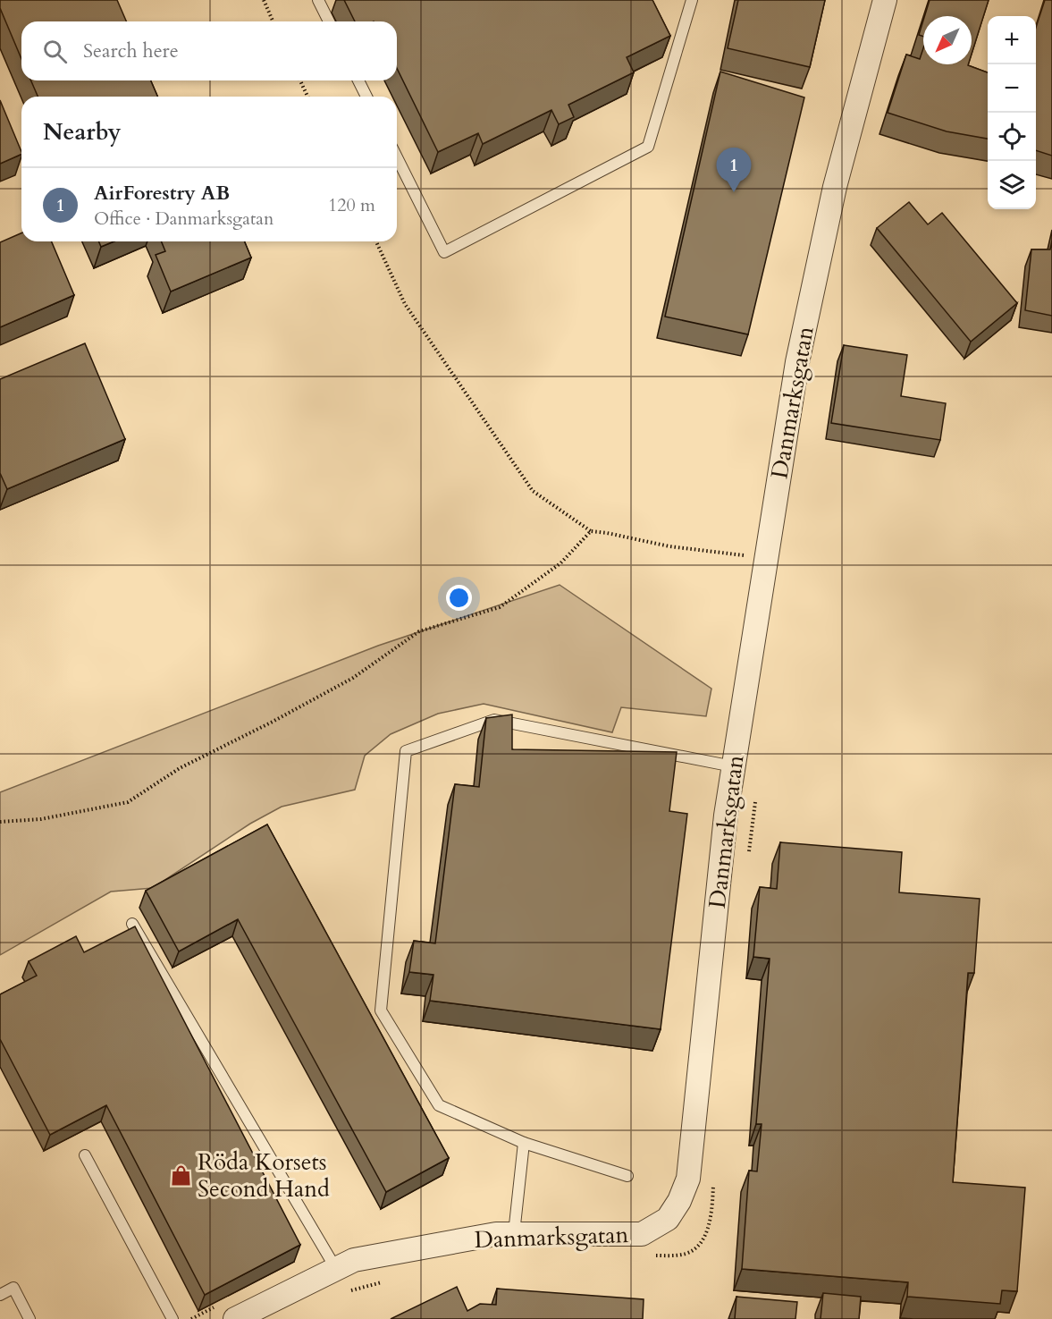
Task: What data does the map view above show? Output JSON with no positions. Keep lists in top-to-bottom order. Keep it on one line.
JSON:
{"streets":{"street":["Danmarksgatan"]},"places":{"shop":["Röda Korsets Second Hand"]},"north":"bottom left","page":{"map_buttons":["+","−"],"search":"Search here","heading":"Nearby","pins":"1","list":[{"mark":"1","name":"AirForestry AB","note":"Office · Danmarksgatan","value":"120 m"}]}}
